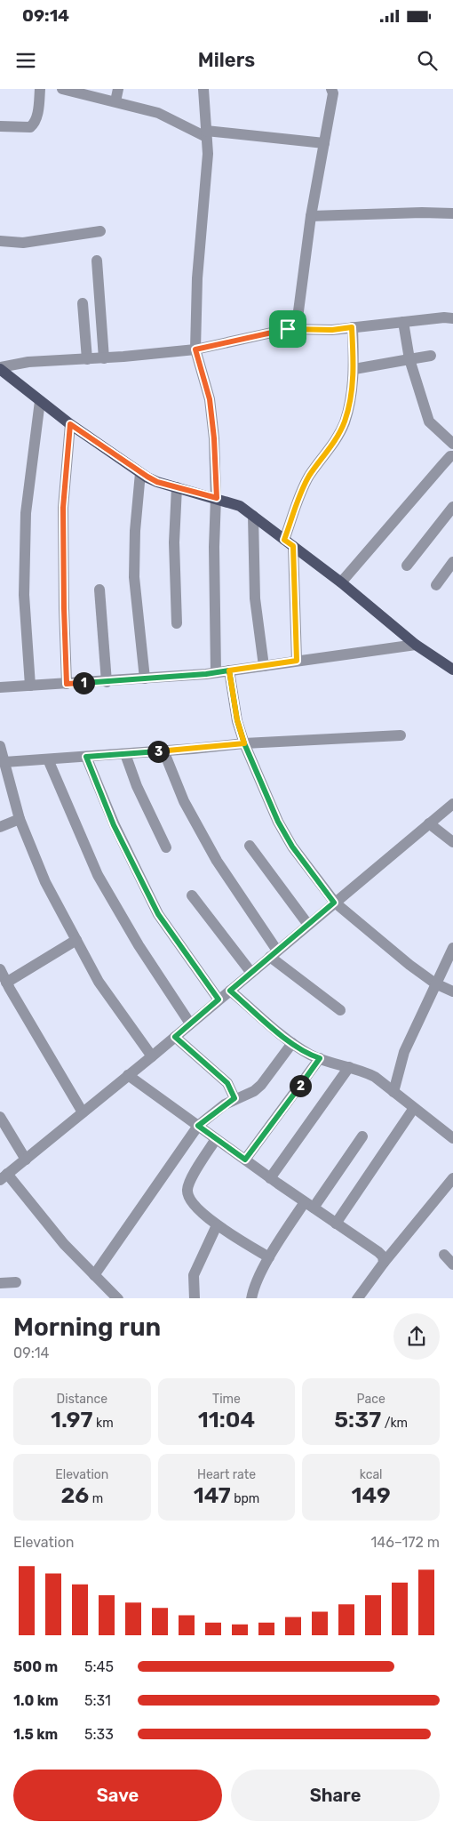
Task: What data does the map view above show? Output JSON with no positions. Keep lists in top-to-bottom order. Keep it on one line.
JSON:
{"page":{"status":"09:14","header":"Milers","pins":["1","3","2"],"heading":["Morning run","09:14"],"stats":[["Distance","1.97 km"],["Time","11:04"],["Pace","5:37 /km"],["Elevation","26 m"],["Heart rate","147 bpm"],["kcal","149"]],"chart":["Elevation","146–172 m"],"list":[{"name":"500 m","note":"5:45"},{"name":"1.0 km","note":"5:31"},{"name":"1.5 km","note":"5:33"}],"buttons":["Save","Share"]}}
